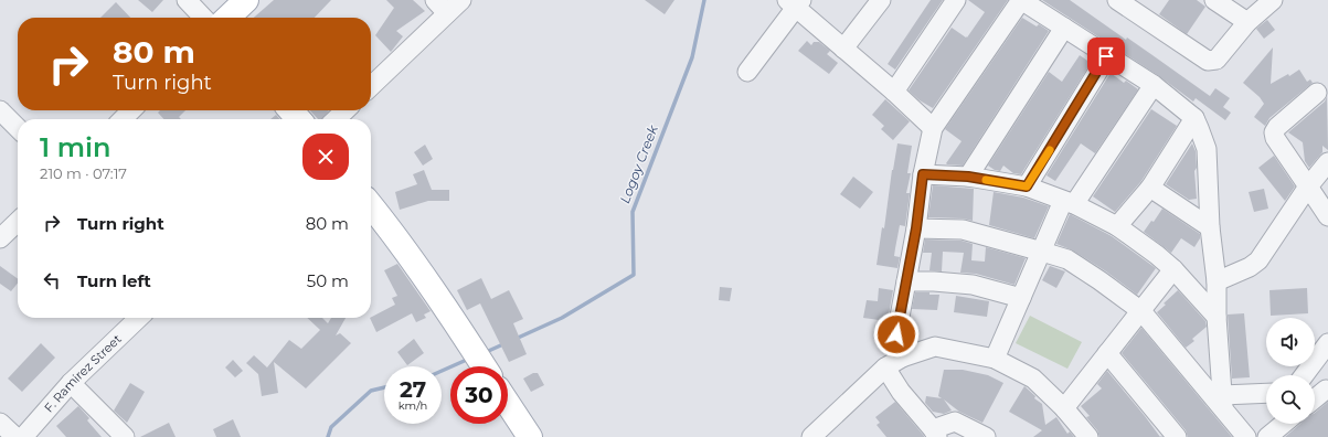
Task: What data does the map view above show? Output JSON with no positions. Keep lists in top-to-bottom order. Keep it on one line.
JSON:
{"streets":{"street":["F. Ramirez Street"]},"water":["Logoy Creek"],"page":{"turn":["80 m","Turn right"],"heading":["1 min","210 m · 07:17"],"list":[{"name":"Turn right","value":"80 m"},{"name":"Turn left","value":"50 m"}],"speed":"27 km/h","limit":"30"}}
